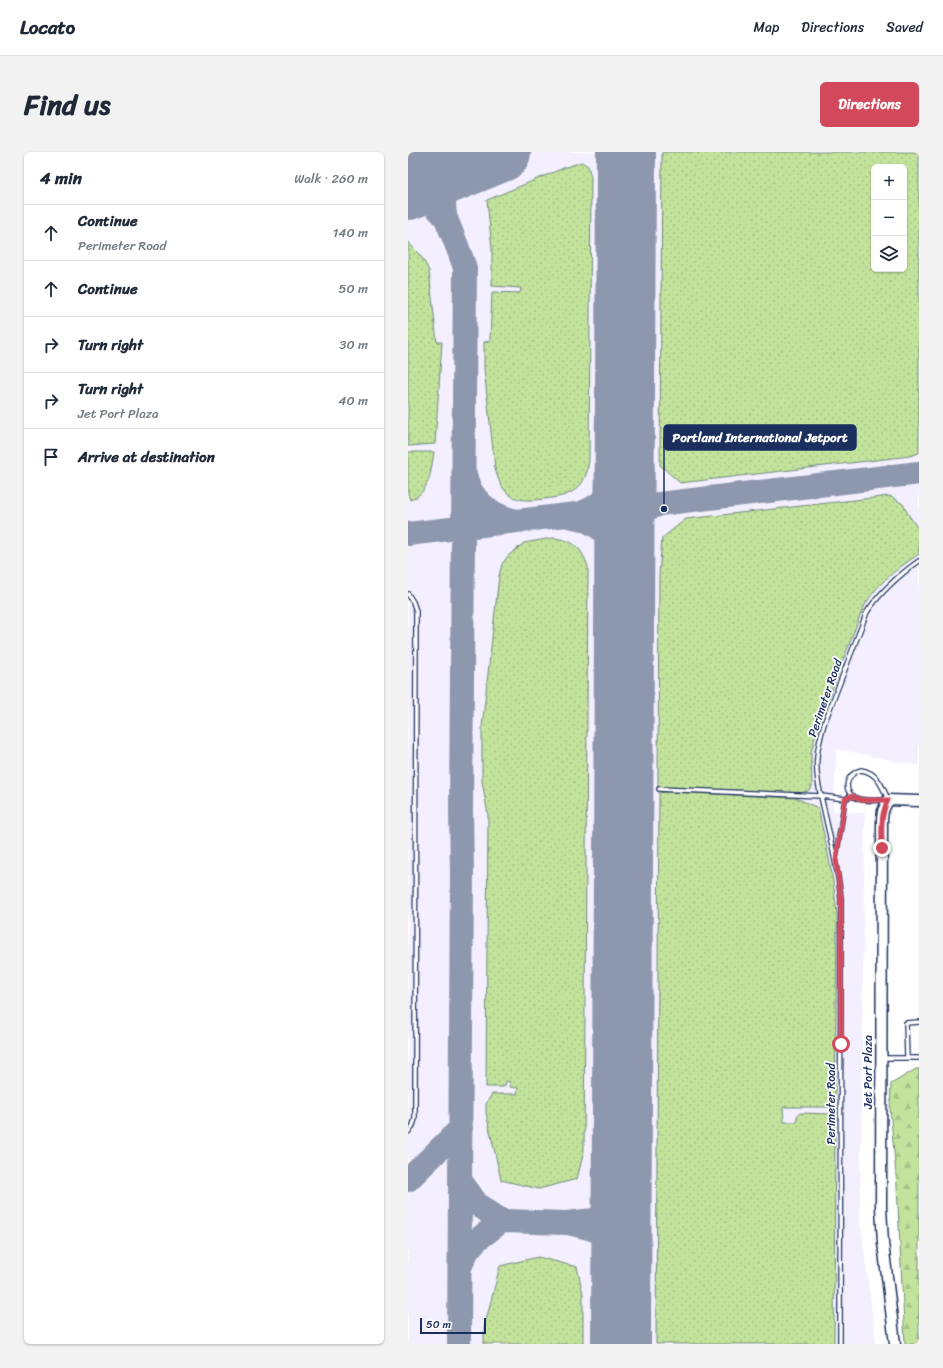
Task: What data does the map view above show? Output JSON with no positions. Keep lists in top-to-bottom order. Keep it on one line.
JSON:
{"streets":{"street":["Jet Port Plaza"],"lane":["Perimeter Road"]},"places":["Portland International Jetport"],"scale_bar":"50 m","page":{"header":"Locato","nav":["Map","Directions","Saved"],"title":"Find us","buttons":"Directions","heading":["4 min","Walk · 260 m"],"map_buttons":["+","−"],"list":[["Continue","Perimeter Road","140 m"],["Continue","50 m"],["Turn right","30 m"],["Turn right","Jet Port Plaza","40 m"],"Arrive at destination"],"scale":"50 m"}}
